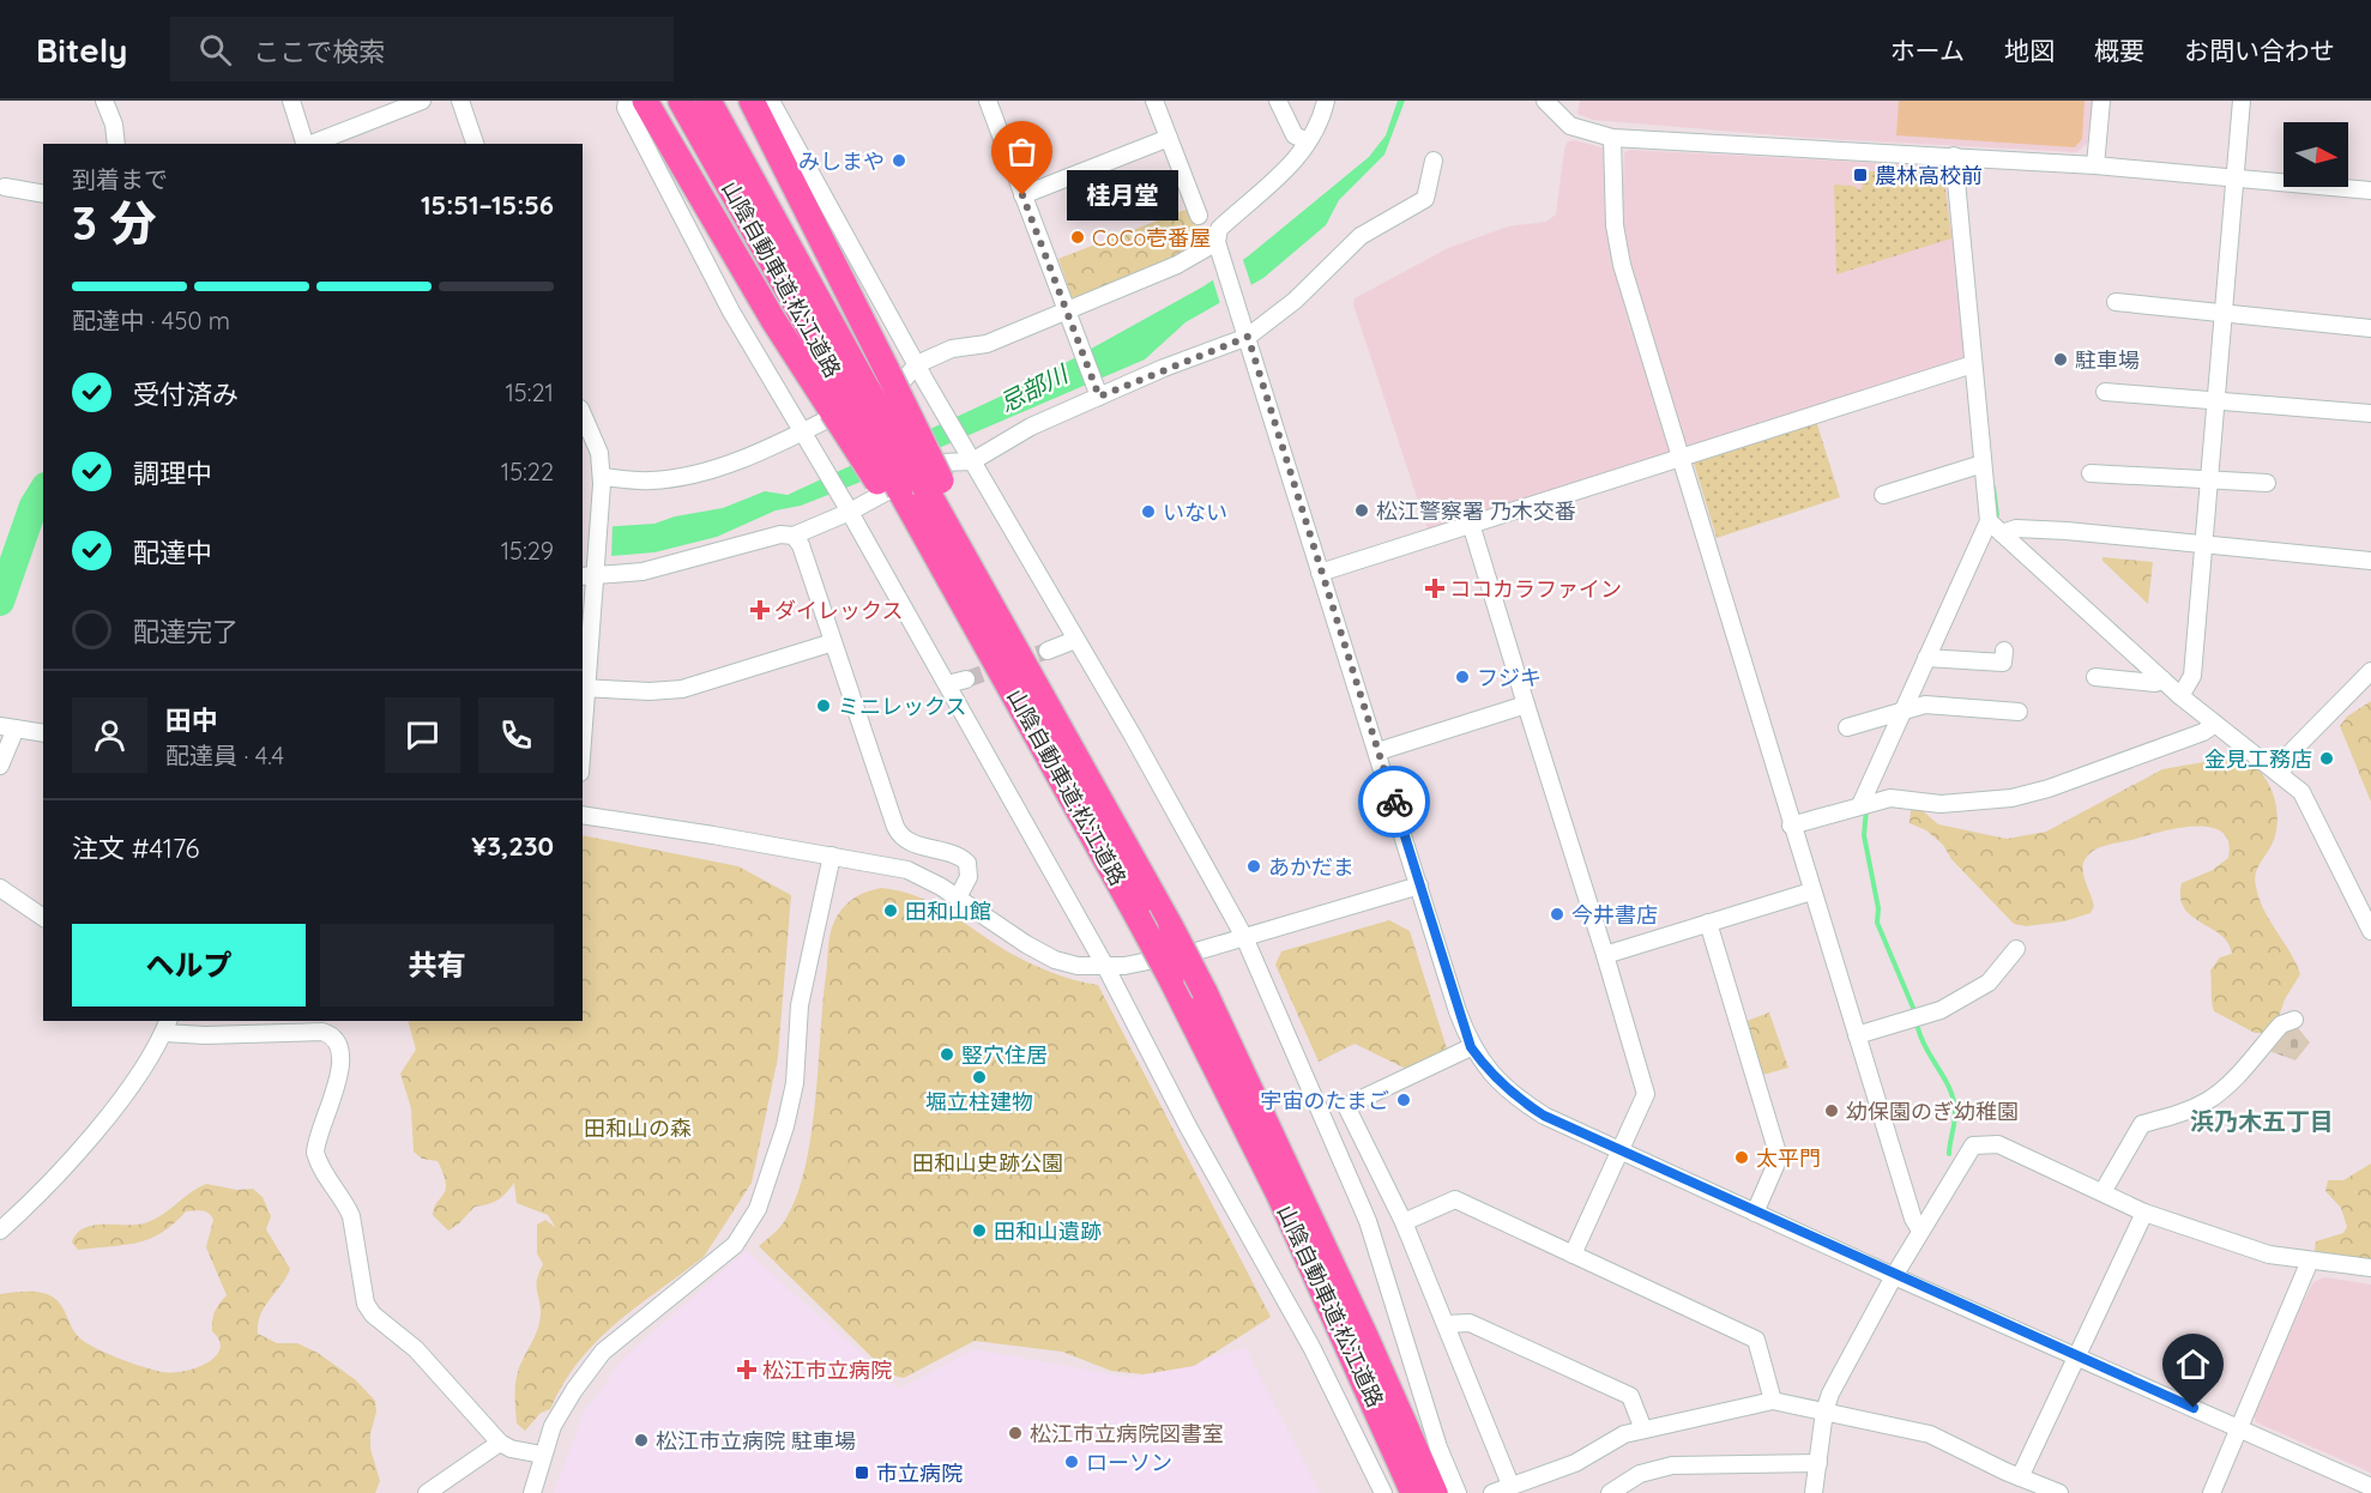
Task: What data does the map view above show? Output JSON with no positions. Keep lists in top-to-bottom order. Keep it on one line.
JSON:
{"streets":{"highway":["山陰自動車道;松江道路"]},"districts":["浜乃木五丁目"],"water":["忌部川"],"parks":["田和山の森","田和山史跡公園"],"places":{"other":["みしまや","桂月堂","CoCo壱番屋","駐車場","松江警察署 乃木交番","いない","フジキ","ミニレックス","金見工務店","あかだま","田和山館","今井書店","竪穴住居","堀立柱建物","宇宙のたまご","幼保園のぎ幼稚園","太平門","田和山遺跡","松江市立病院図書室","松江市立病院 駐車場","ローソン"],"transit":["農林高校前","市立病院"],"health":["ココカラファイン","ダイレックス","松江市立病院"]},"north":"right","page":{"header":"Bitely","search":"ここで検索","nav":["ホーム","地図","概要","お問い合わせ"],"heading":["3 分","到着まで","15:51–15:56"],"panel":["田中","配達員 · 4.4","注文 #4176","¥3,230"],"bubble":"桂月堂","bar":"配達中 · 450 m","list":[["受付済み","15:21"],["調理中","15:22"],["配達中","15:29"],"配達完了"],"buttons":["ヘルプ","共有"]}}
